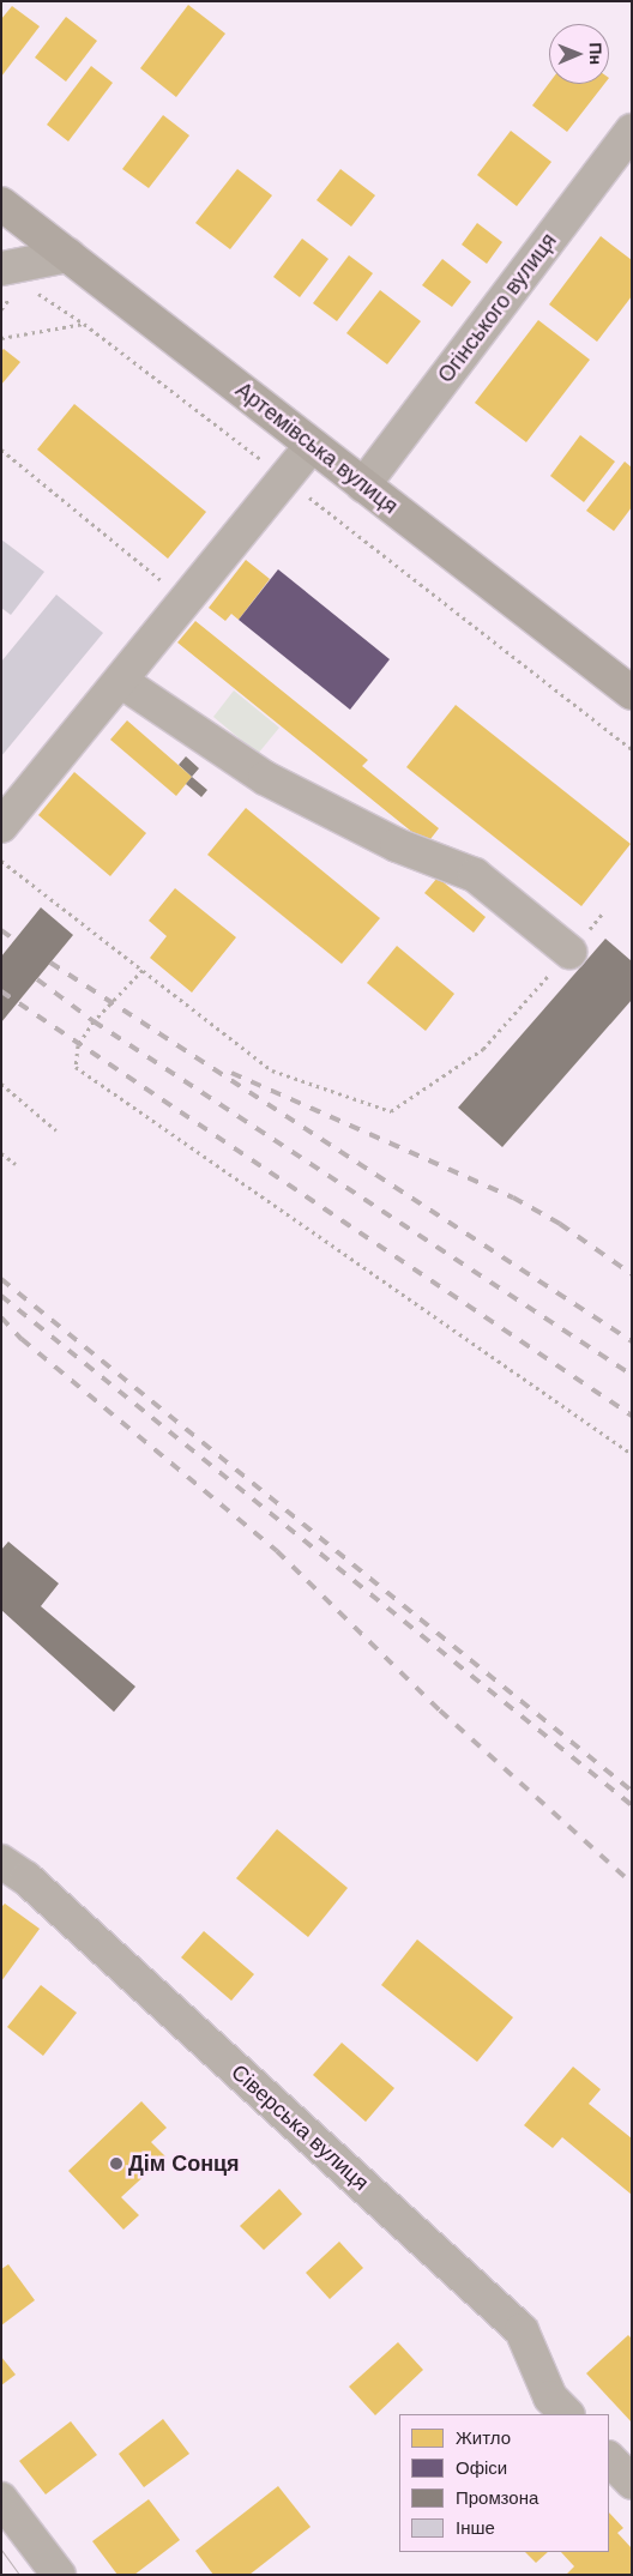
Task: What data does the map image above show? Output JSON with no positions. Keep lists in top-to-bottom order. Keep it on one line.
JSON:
{"streets":{"main road":["Артемівська вулиця"],"street":["Огінського вулиця","Сіверська вулиця"]},"crossings":[["Огінського вулиця","Артемівська вулиця"]],"places":["Дім Сонця"],"legend":["Житло","Офіси","Промзона","Інше"],"north":"right"}
